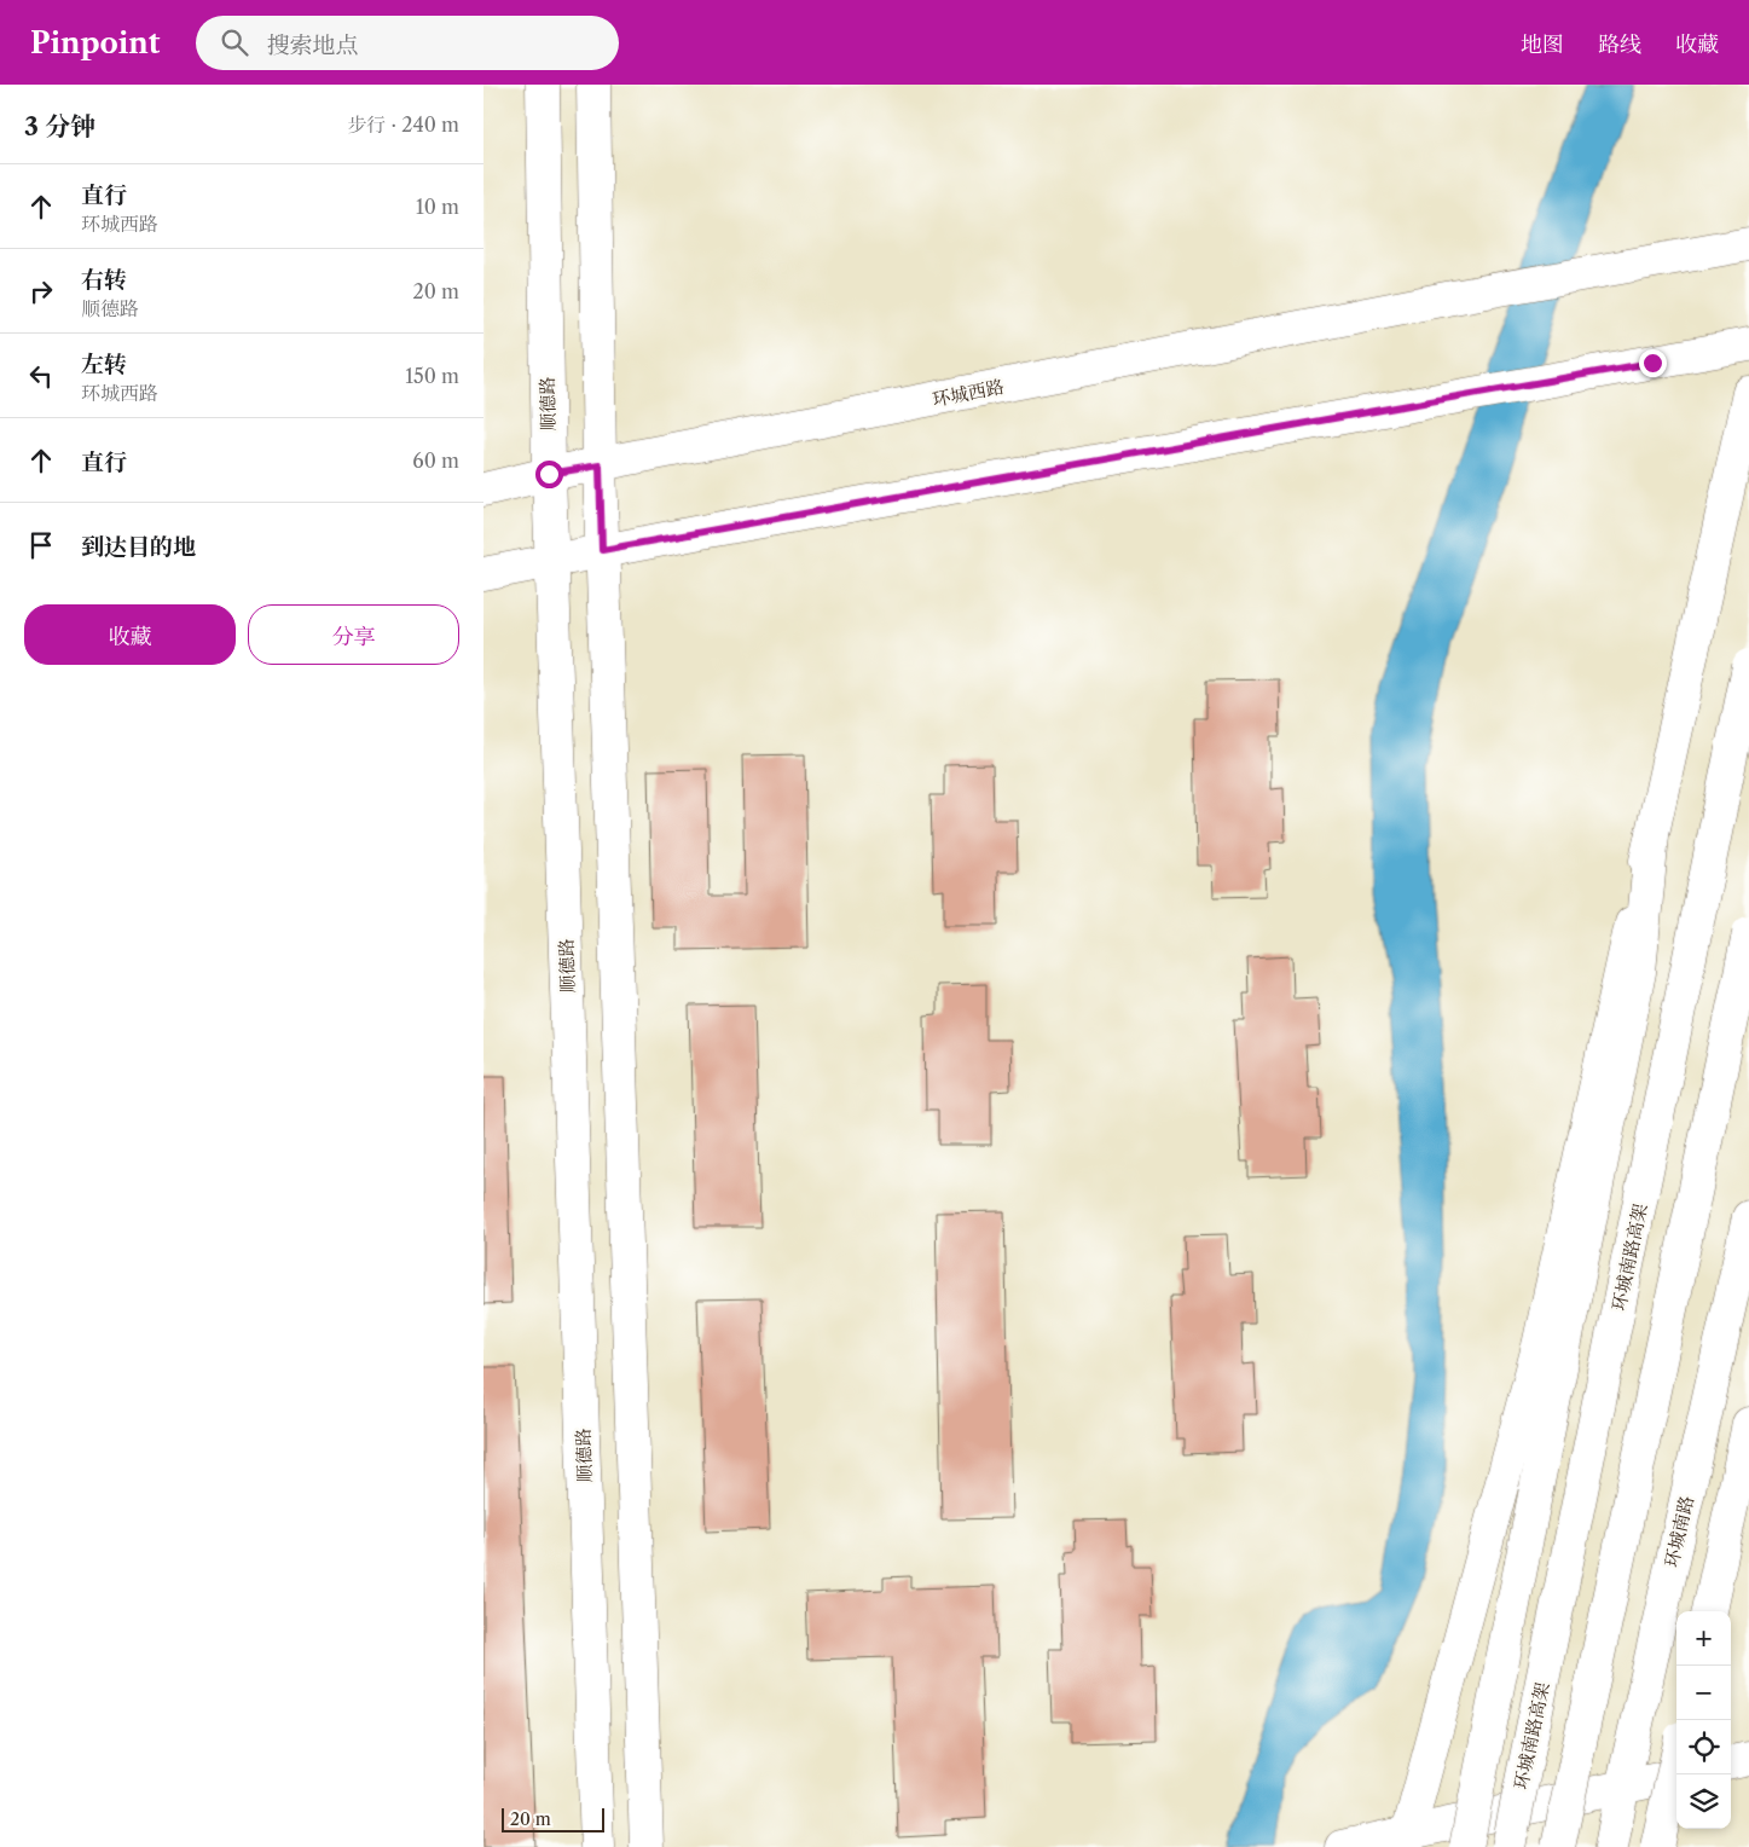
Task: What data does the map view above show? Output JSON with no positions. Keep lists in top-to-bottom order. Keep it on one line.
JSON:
{"streets":{"main road":["环城西路","顺德路","环城南路高架","环城南路"]},"crossings":[["环城西路","顺德路"]],"scale_bar":"20 m","page":{"header":"Pinpoint","search":"搜索地点","nav":["地图","路线","收藏"],"heading":["3 分钟","步行 · 240 m"],"list":[["直行","环城西路","10 m"],["右转","顺德路","20 m"],["左转","环城西路","150 m"],["直行","60 m"],"到达目的地"],"buttons":["收藏","分享"],"map_buttons":["+","−"],"scale":"20 m"}}
